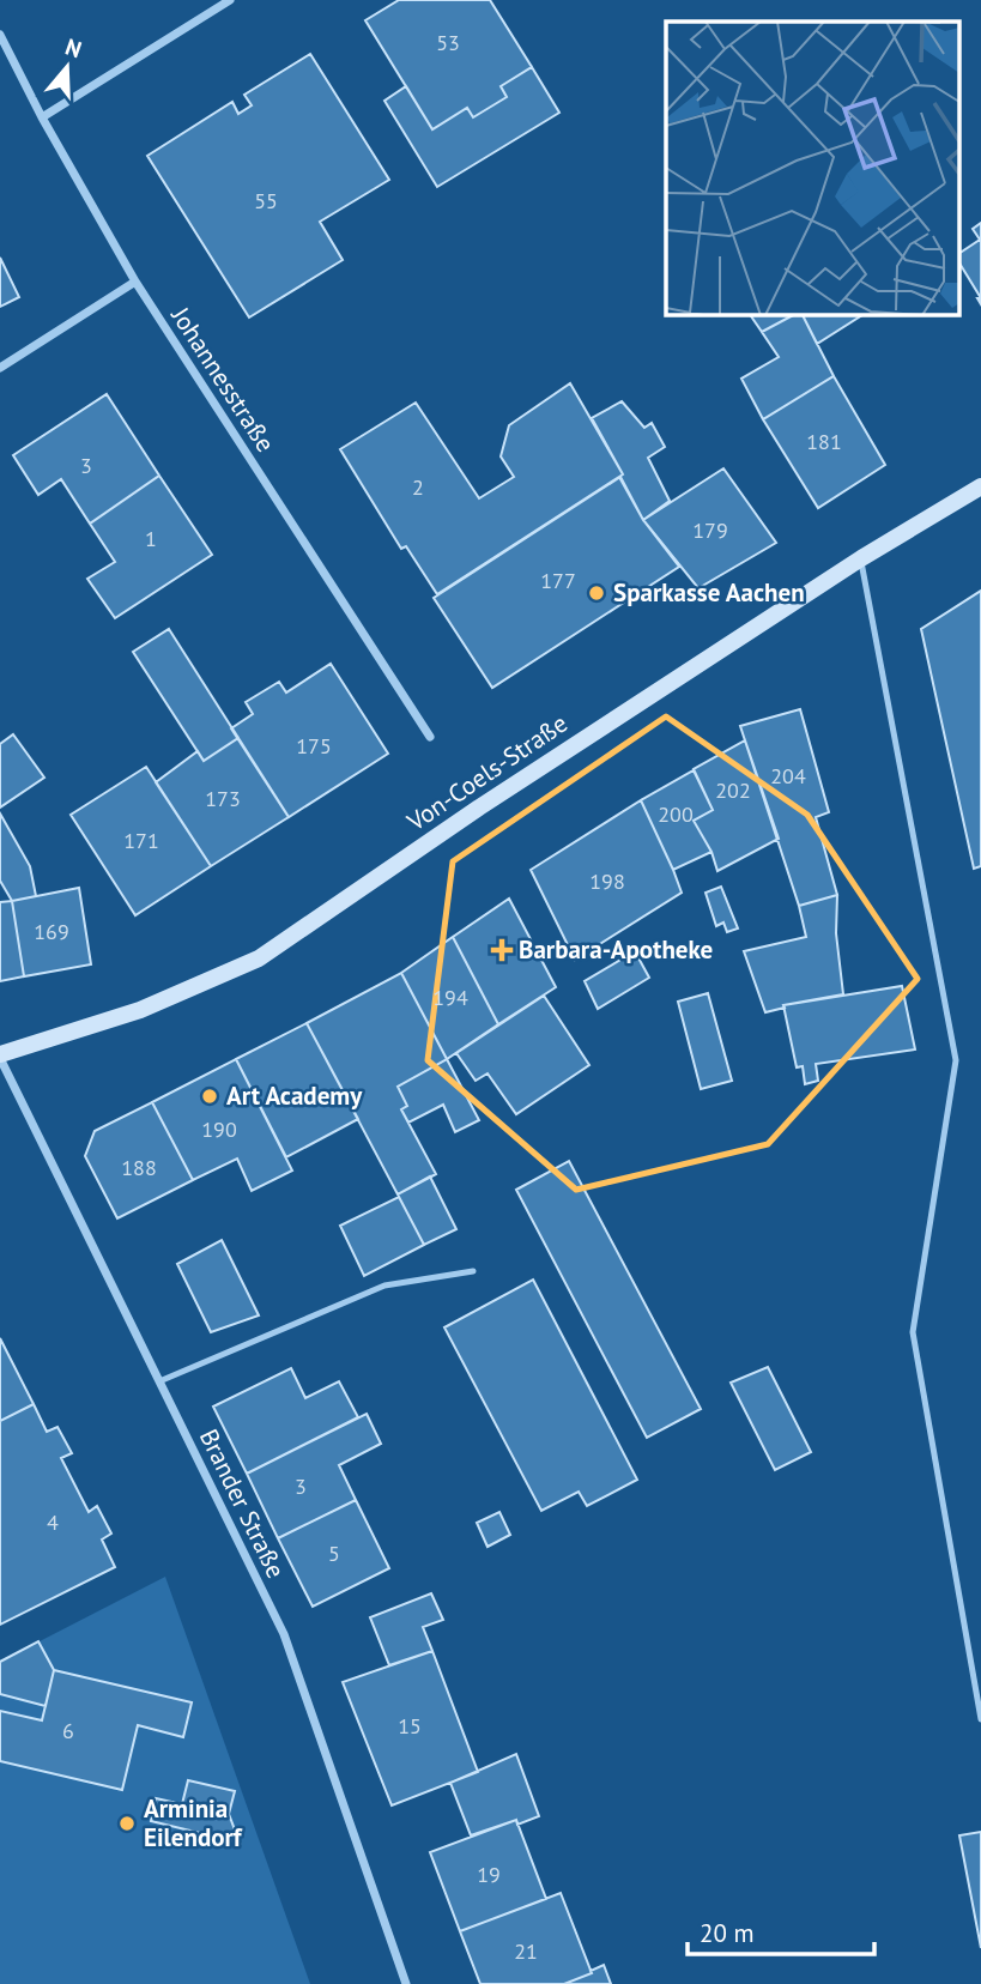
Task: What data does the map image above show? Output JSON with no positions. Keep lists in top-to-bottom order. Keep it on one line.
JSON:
{"streets":{"main road":["Von-Coels-Straße"],"street":["Johannesstraße","Brander Straße"]},"crossings":[["Von-Coels-Straße","Brander Straße"]],"places":{"other":["Sparkasse Aachen","Art Academy","Arminia Eilendorf"],"health":["Barbara-Apotheke"]},"house_numbers":["53","55","181","3","2","179","1","177","175","204","202","173","200","171","198","169","194","190","188","3","4","5","15","6","19","21"],"scale_bar":"20 m","north":"top"}
